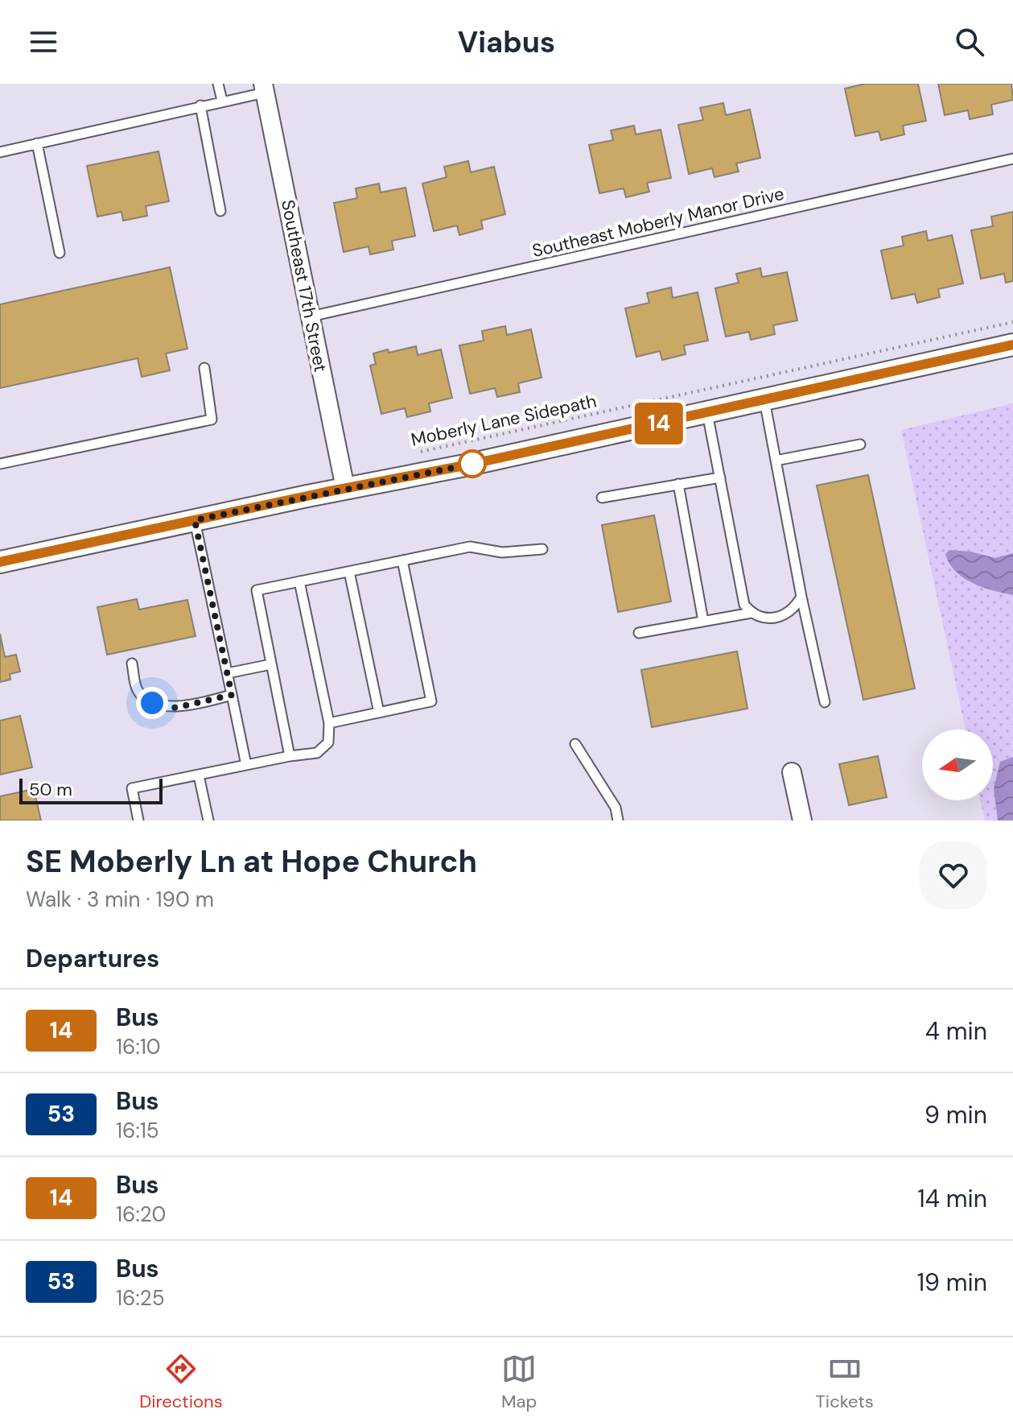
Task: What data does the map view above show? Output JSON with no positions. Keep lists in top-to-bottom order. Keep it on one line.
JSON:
{"streets":{"street":["Southeast 17th Street"],"lane":["Southeast Moberly Manor Drive"],"path":["Moberly Lane Sidepath"]},"crossings":[["Southeast Moberly Manor Drive","Southeast 17th Street"]],"lines":["bus line 14"],"scale_bar":"50 m","north":"left","page":{"header":"Viabus","on_map":"14","scale":"50 m","heading":[["SE Moberly Ln at Hope Church","Walk · 3 min · 190 m"],"Departures"],"list":[{"mark":"14","name":"Bus","note":"16:10","value":"4 min"},{"mark":"53","name":"Bus","note":"16:15","value":"9 min"},{"mark":"14","name":"Bus","note":"16:20","value":"14 min"},{"mark":"53","name":"Bus","note":"16:25","value":"19 min"}],"tabs":["Directions","Map","Tickets"]}}
